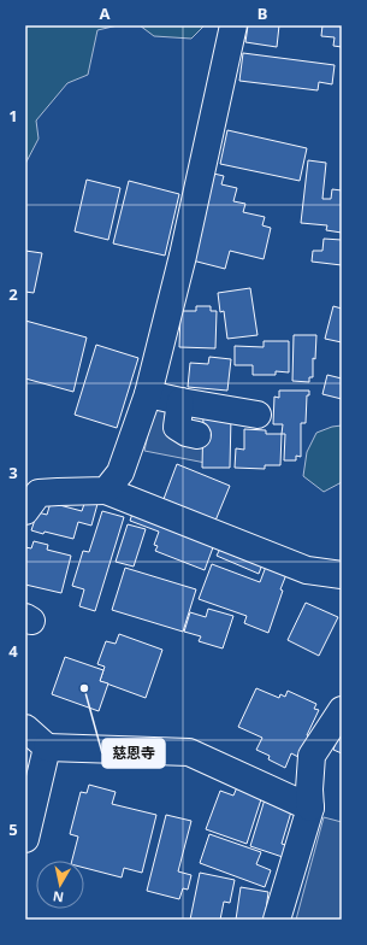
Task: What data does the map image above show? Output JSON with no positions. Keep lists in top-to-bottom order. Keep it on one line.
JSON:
{"places":["慈恩寺"],"north":"bottom","grid":{"columns":["A","B"],"rows":["1","2","3","4","5"]}}
